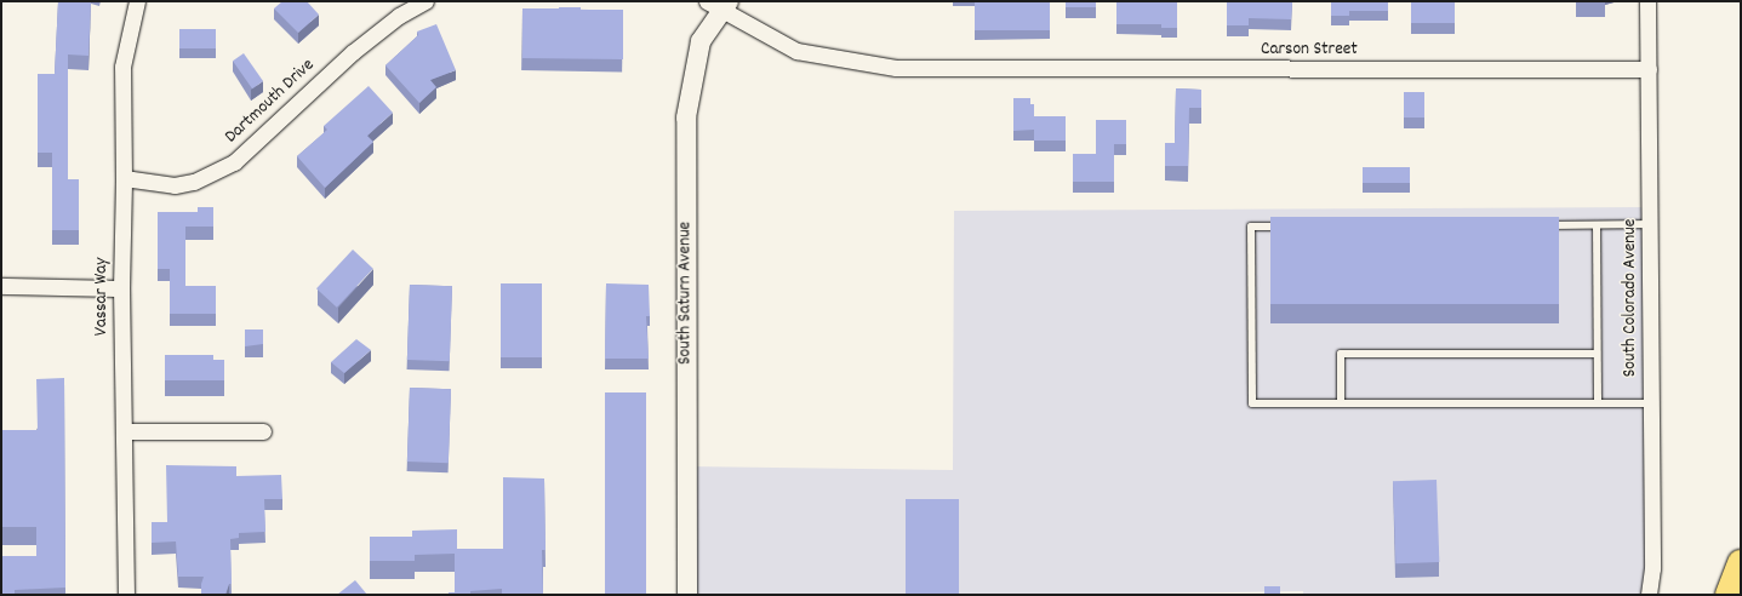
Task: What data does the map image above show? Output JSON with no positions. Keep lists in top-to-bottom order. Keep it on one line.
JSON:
{"streets":{"street":["Carson Street","Dartmouth Drive","South Saturn Avenue","Vassar Way","South Colorado Avenue"]},"crossings":[["Carson Street","South Saturn Avenue"],["Carson Street","South Colorado Avenue"],["Dartmouth Drive","Vassar Way"]]}
